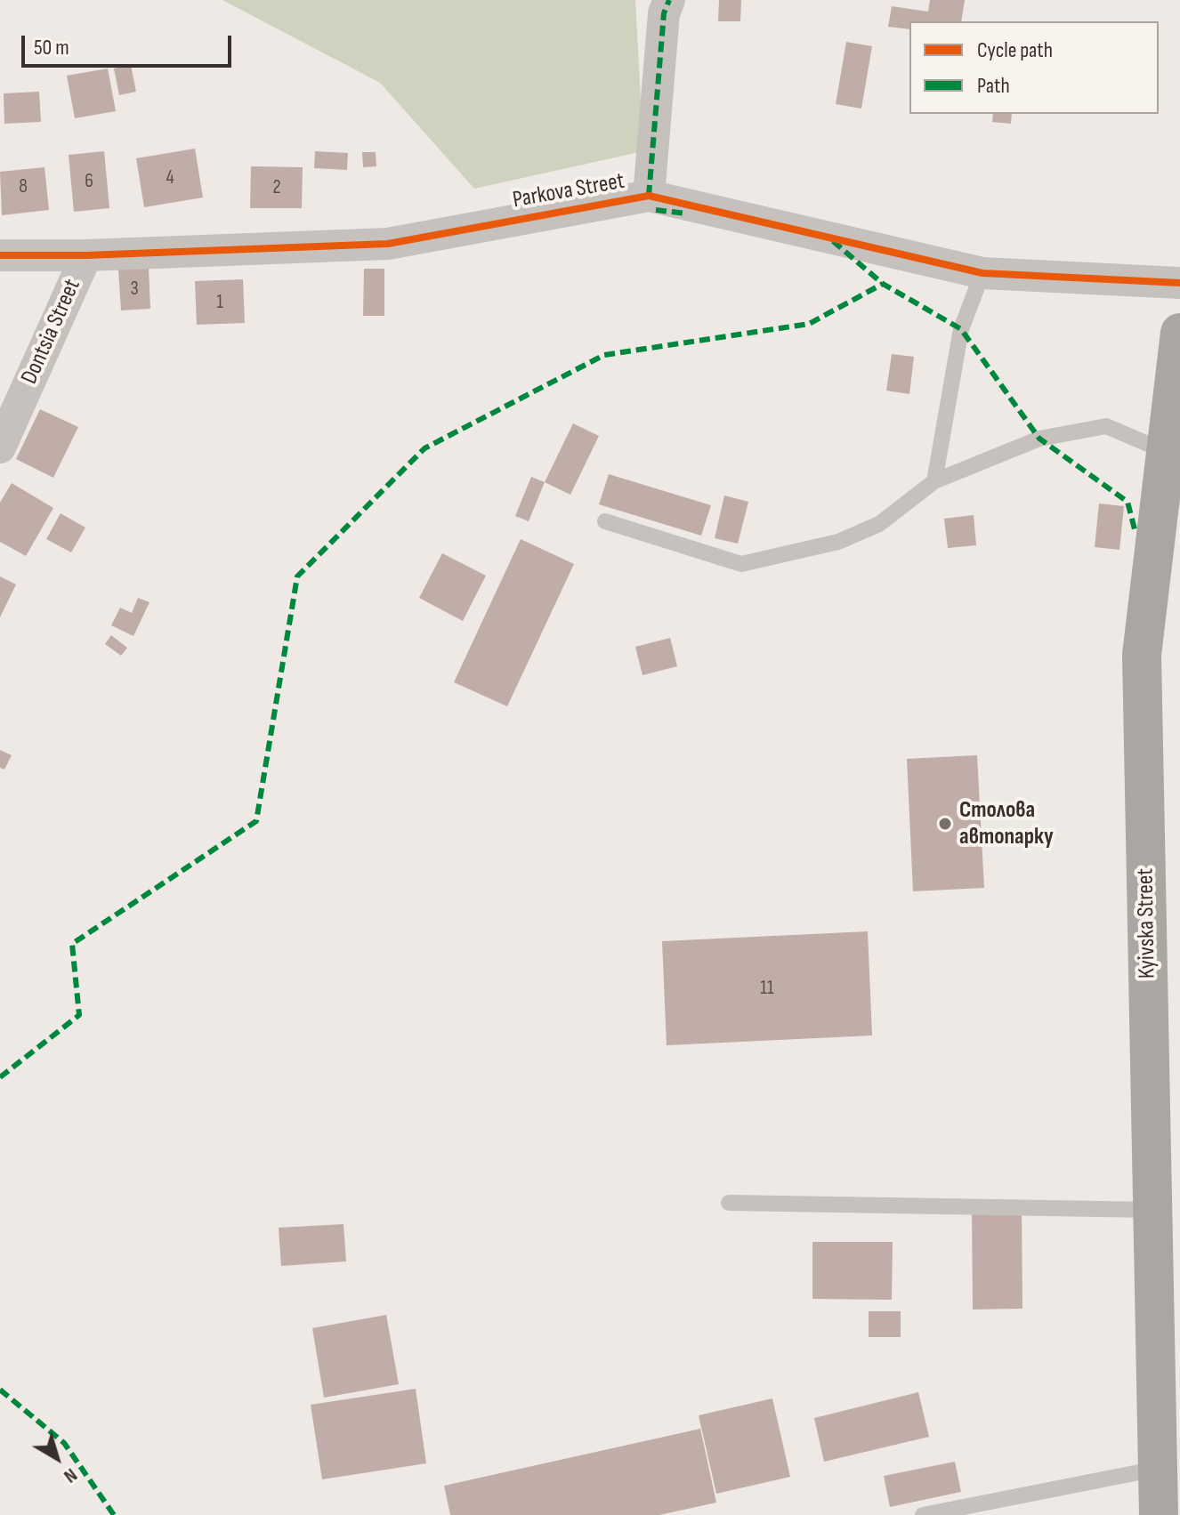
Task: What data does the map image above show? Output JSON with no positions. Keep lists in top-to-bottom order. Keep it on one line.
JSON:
{"streets":{"main road":["Kyivska Street"],"street":["Parkova Street","Dontsia Street"]},"crossings":[["Parkova Street","Dontsia Street"]],"places":["Столова автопарку"],"house_numbers":["4","6","8","2","3","1","11"],"legend":["Cycle path","Path"],"scale_bar":"50 m","north":"bottom right"}
